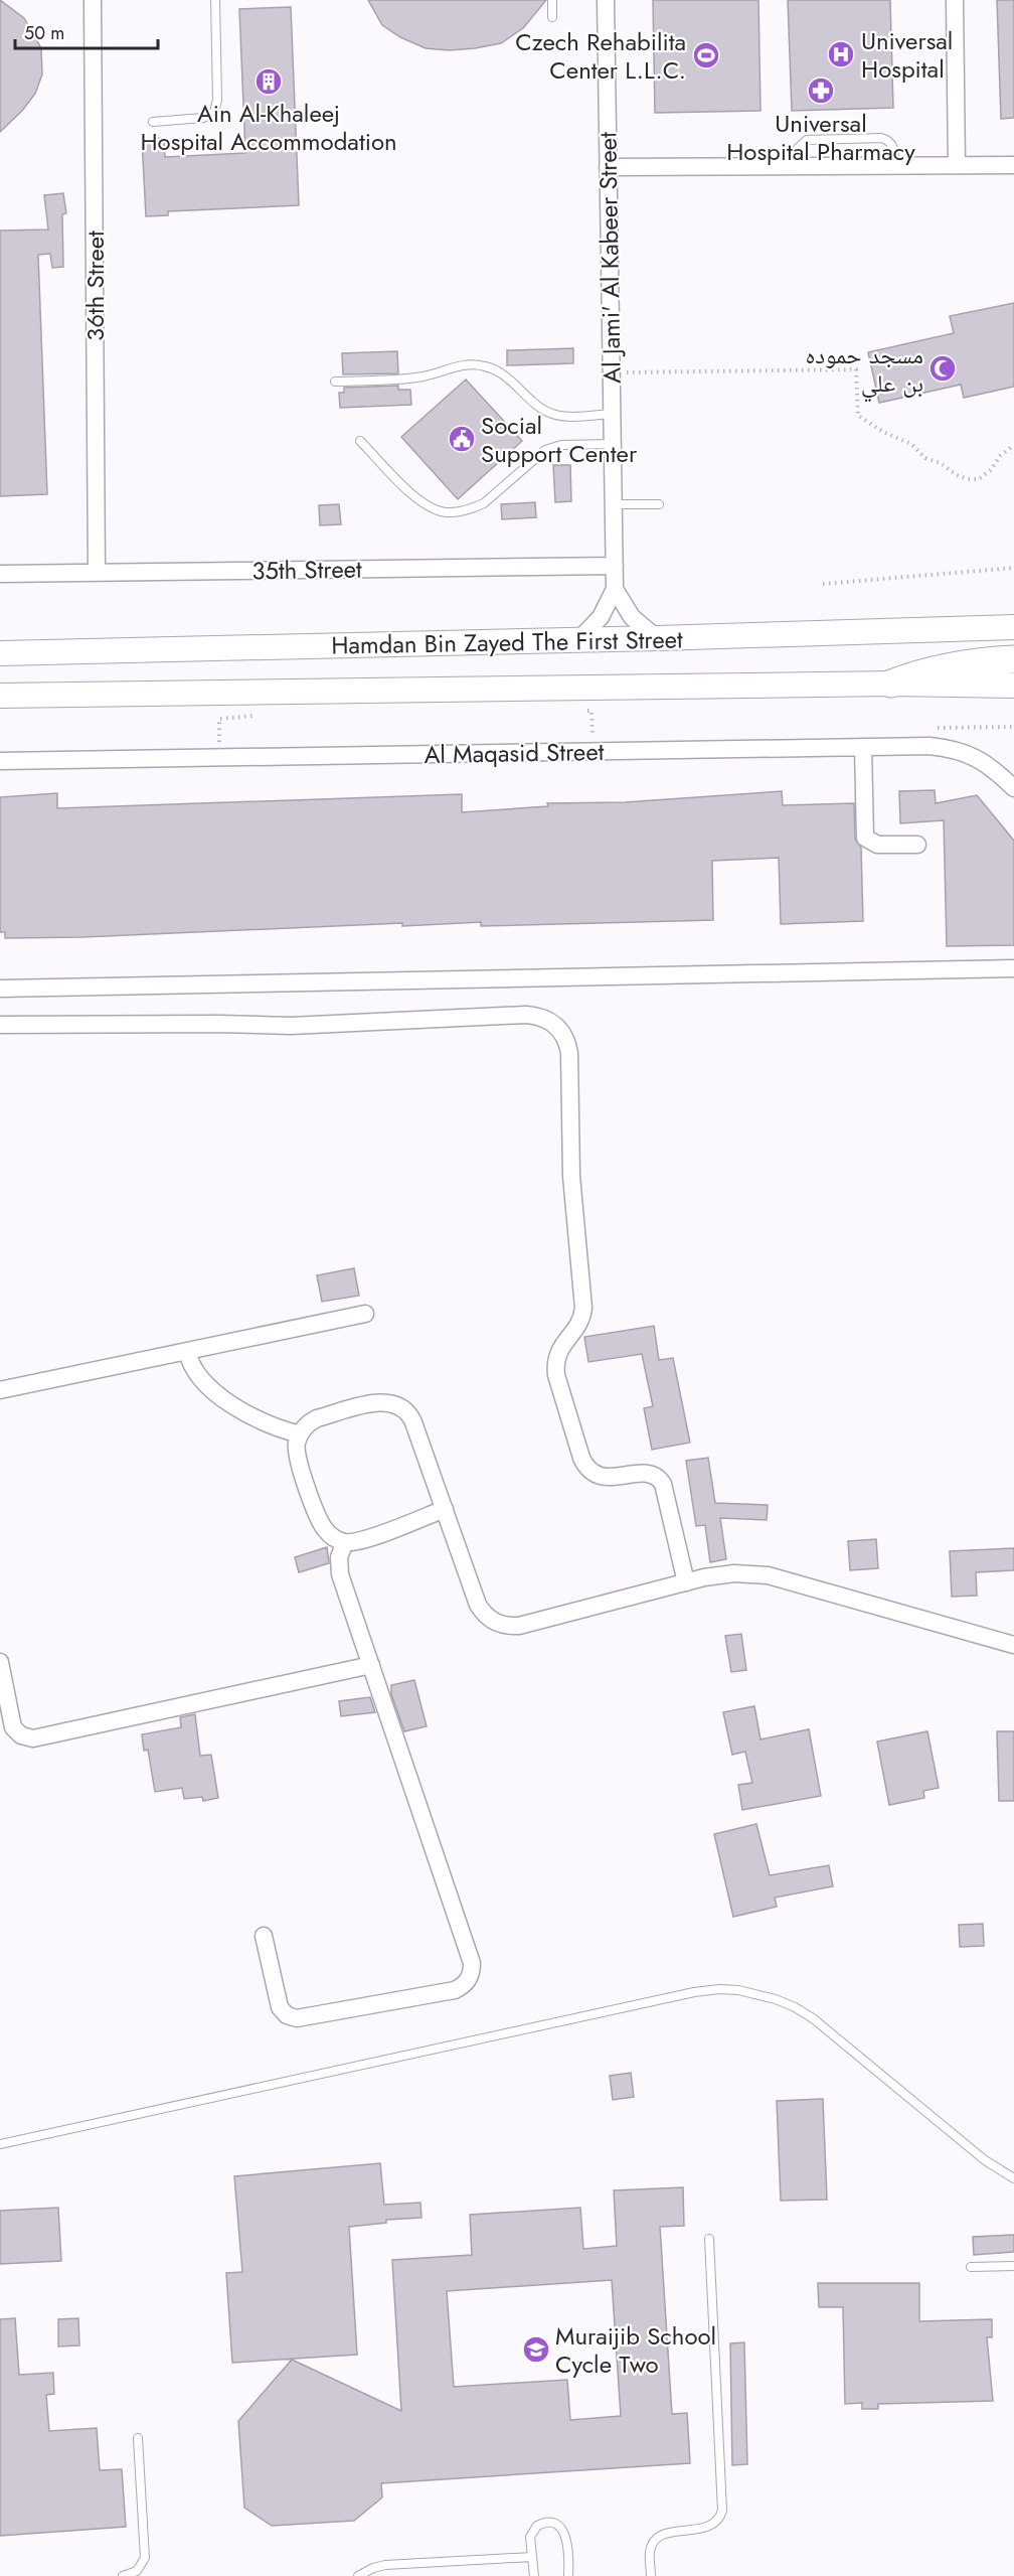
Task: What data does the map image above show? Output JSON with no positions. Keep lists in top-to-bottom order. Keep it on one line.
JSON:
{"streets":{"main road":["Hamdan Bin Zayed The First Street"],"street":["Al Jami' Al Kabeer Street","36th Street","35th Street","Al Maqasid Street"]},"crossings":[["Al Jami' Al Kabeer Street","35th Street"],["Al Jami' Al Kabeer Street","Hamdan Bin Zayed The First Street"],["36th Street","35th Street"]],"places":{"hospital":["Universal Hospital"],"sports":["Czech Rehabilita Center L.L.C."],"building":["Ain Al-Khaleej Hospital Accommodation"],"pharmacy":["Universal Hospital Pharmacy"],"mosque":["مسجد حموده بن علي"],"public building":["Social Support Center"],"school or university":["Muraijib School Cycle Two"]},"scale_bar":"50 m"}
